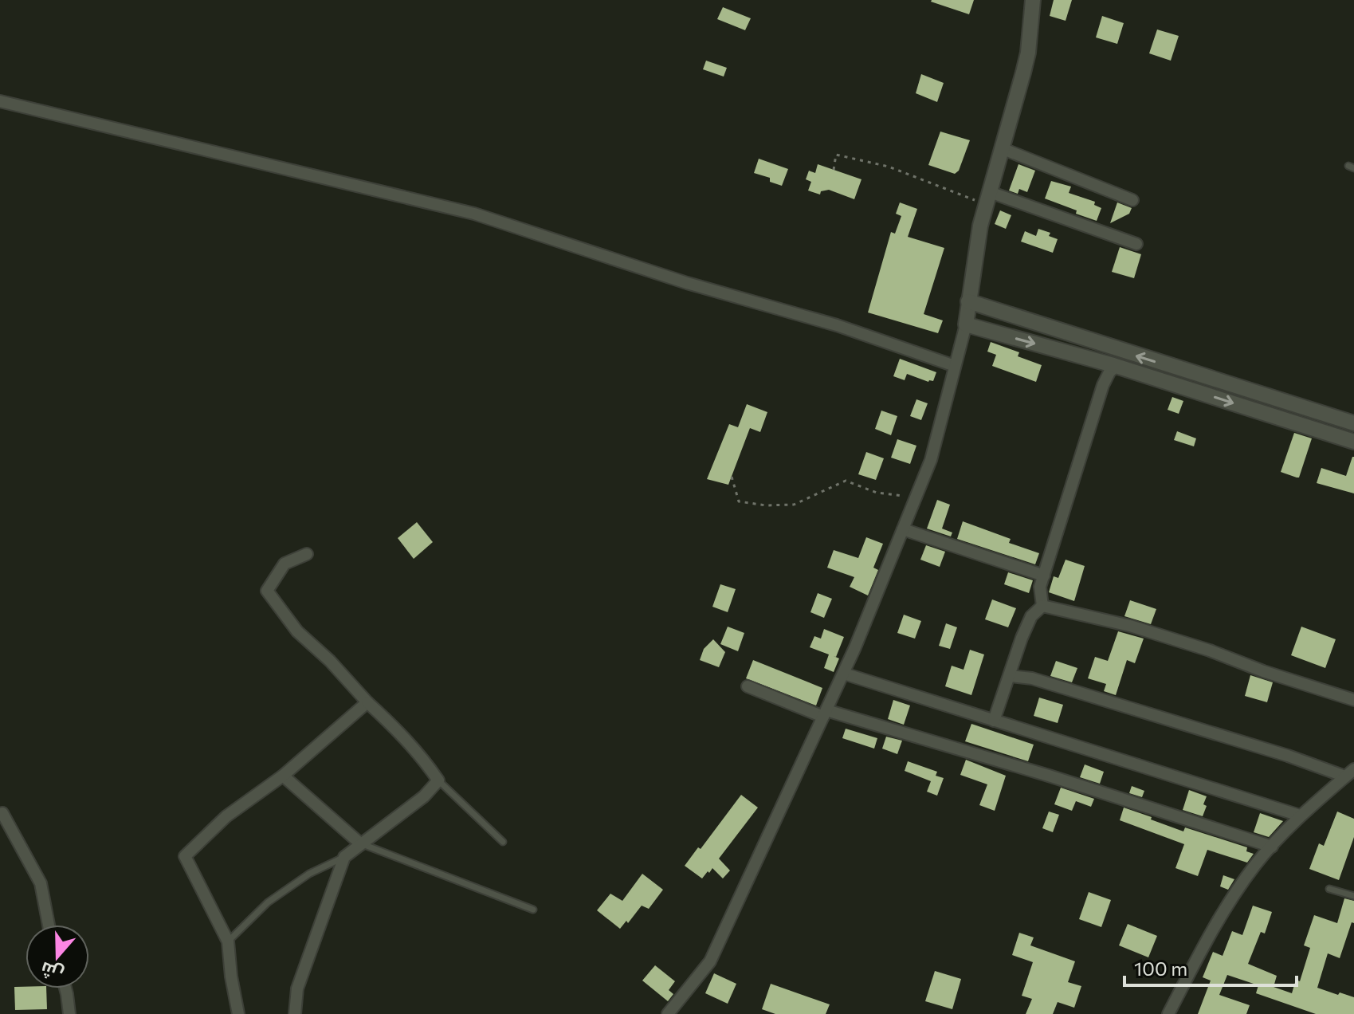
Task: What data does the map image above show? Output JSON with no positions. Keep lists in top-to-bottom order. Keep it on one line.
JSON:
{"scale_bar":"100 m","north":"bottom"}
